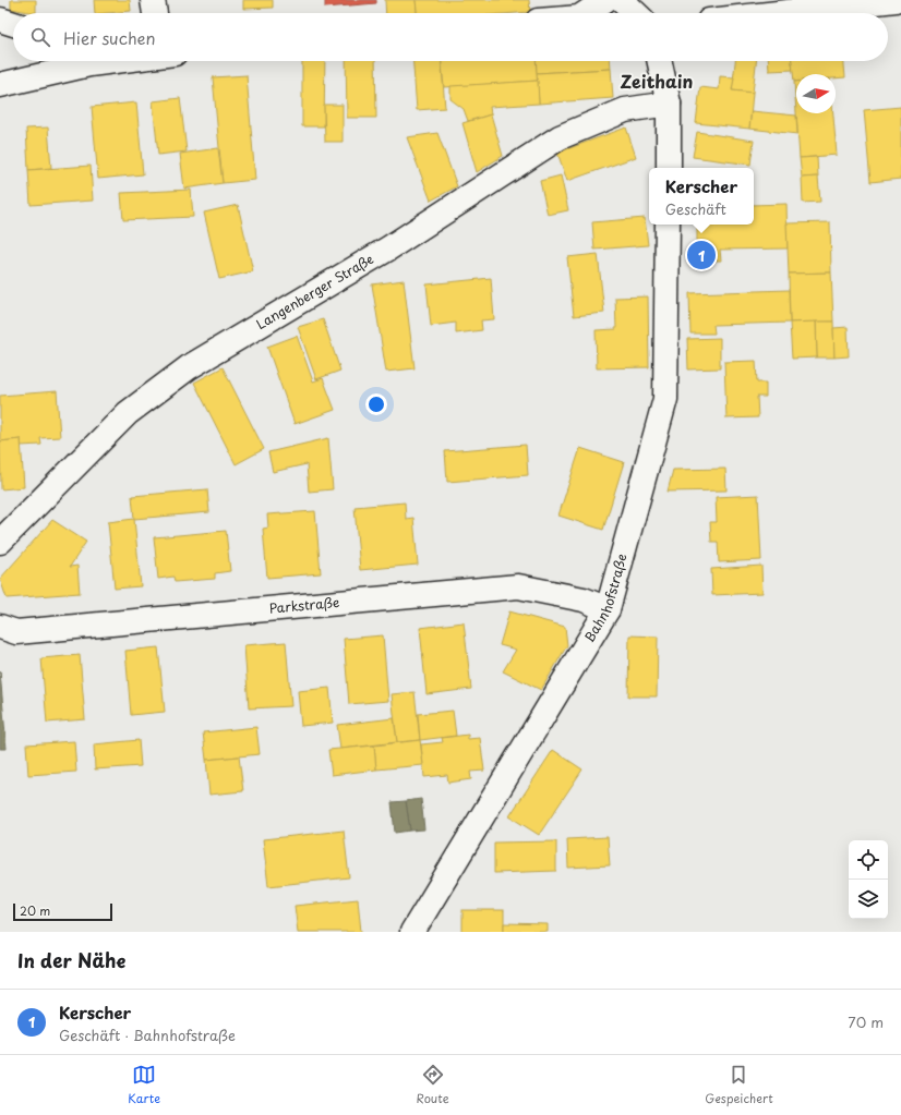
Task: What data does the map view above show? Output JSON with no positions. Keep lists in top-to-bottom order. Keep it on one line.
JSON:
{"streets":{"street":["Langenberger Straße","Bahnhofstraße","Parkstraße"]},"crossings":[["Bahnhofstraße","Parkstraße"]],"districts":["Zeithain"],"scale_bar":"20 m","north":"right","page":{"search":"Hier suchen","popup":["Kerscher","Geschäft"],"pins":"1","scale":"20 m","heading":"In der Nähe","list":[{"mark":"1","name":"Kerscher","note":"Geschäft · Bahnhofstraße","value":"70 m"}],"nav":["Karte","Route","Gespeichert"]}}
